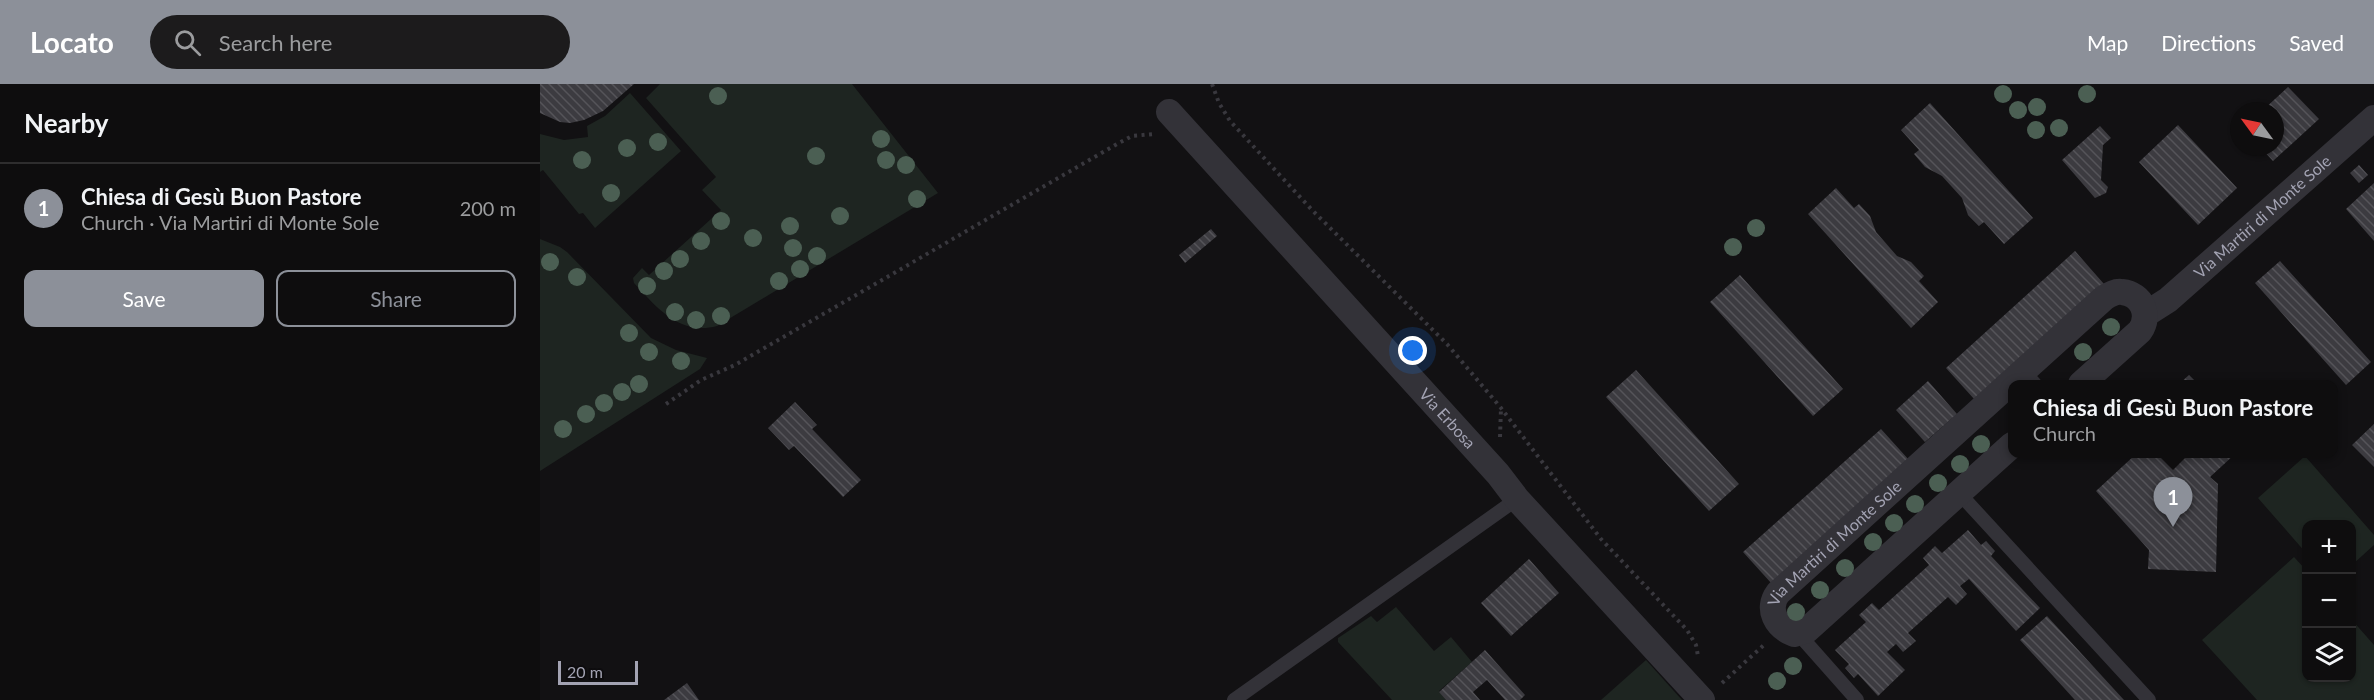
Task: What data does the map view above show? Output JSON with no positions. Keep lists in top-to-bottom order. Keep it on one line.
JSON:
{"streets":{"street":["Via Martiri di Monte Sole","Via Erbosa"]},"scale_bar":"20 m","north":"top left","page":{"header":"Locato","search":"Search here","nav":["Map","Directions","Saved"],"heading":"Nearby","list":[{"mark":"1","name":"Chiesa di Gesù Buon Pastore","note":"Church · Via Martiri di Monte Sole","value":"200 m"}],"buttons":["Save","Share"],"popup":["Chiesa di Gesù Buon Pastore","Church"],"pins":"1","map_buttons":["+","−"],"scale":"20 m"}}
